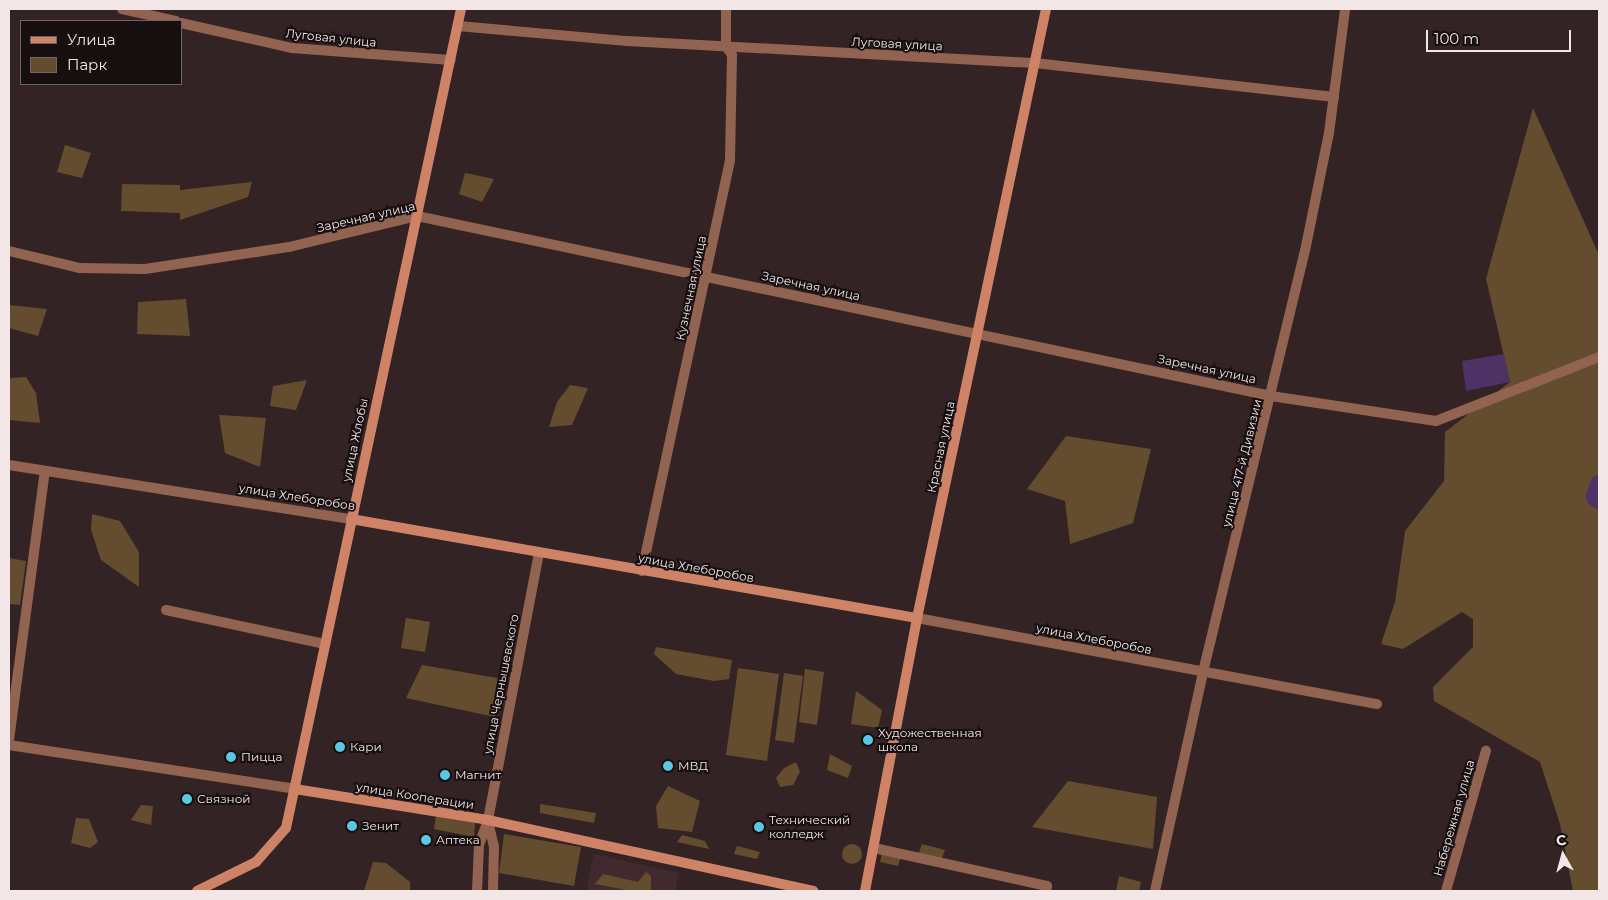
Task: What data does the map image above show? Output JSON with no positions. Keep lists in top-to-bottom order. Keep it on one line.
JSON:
{"streets":{"street":["Луговая улица","Заречная улица","Кузнечная улица","улица Жлобы","Красная улица","улица 417-й Дивизии","улица Хлеборобов","улица Чернышевского","улица Кооперации","Набережная улица"]},"crossings":[["Луговая улица","Кузнечная улица"],["Луговая улица","улица Жлобы"],["Луговая улица","Красная улица"],["Луговая улица","улица 417-й Дивизии"],["Заречная улица","Кузнечная улица"],["Заречная улица","улица Жлобы"],["Заречная улица","Красная улица"],["Заречная улица","улица 417-й Дивизии"],["Кузнечная улица","улица Хлеборобов"],["улица Жлобы","улица Хлеборобов"],["улица Жлобы","улица Кооперации"],["Красная улица","улица Хлеборобов"],["улица 417-й Дивизии","улица Хлеборобов"],["улица Хлеборобов","улица Чернышевского"],["улица Чернышевского","улица Кооперации"]],"places":["Художественная школа","Кари","Пицца","МВД","Магнит","Связной","Зенит","Технический колледж","Аптека"],"legend":["Улица","Парк"],"scale_bar":"100 m","north":"top"}
